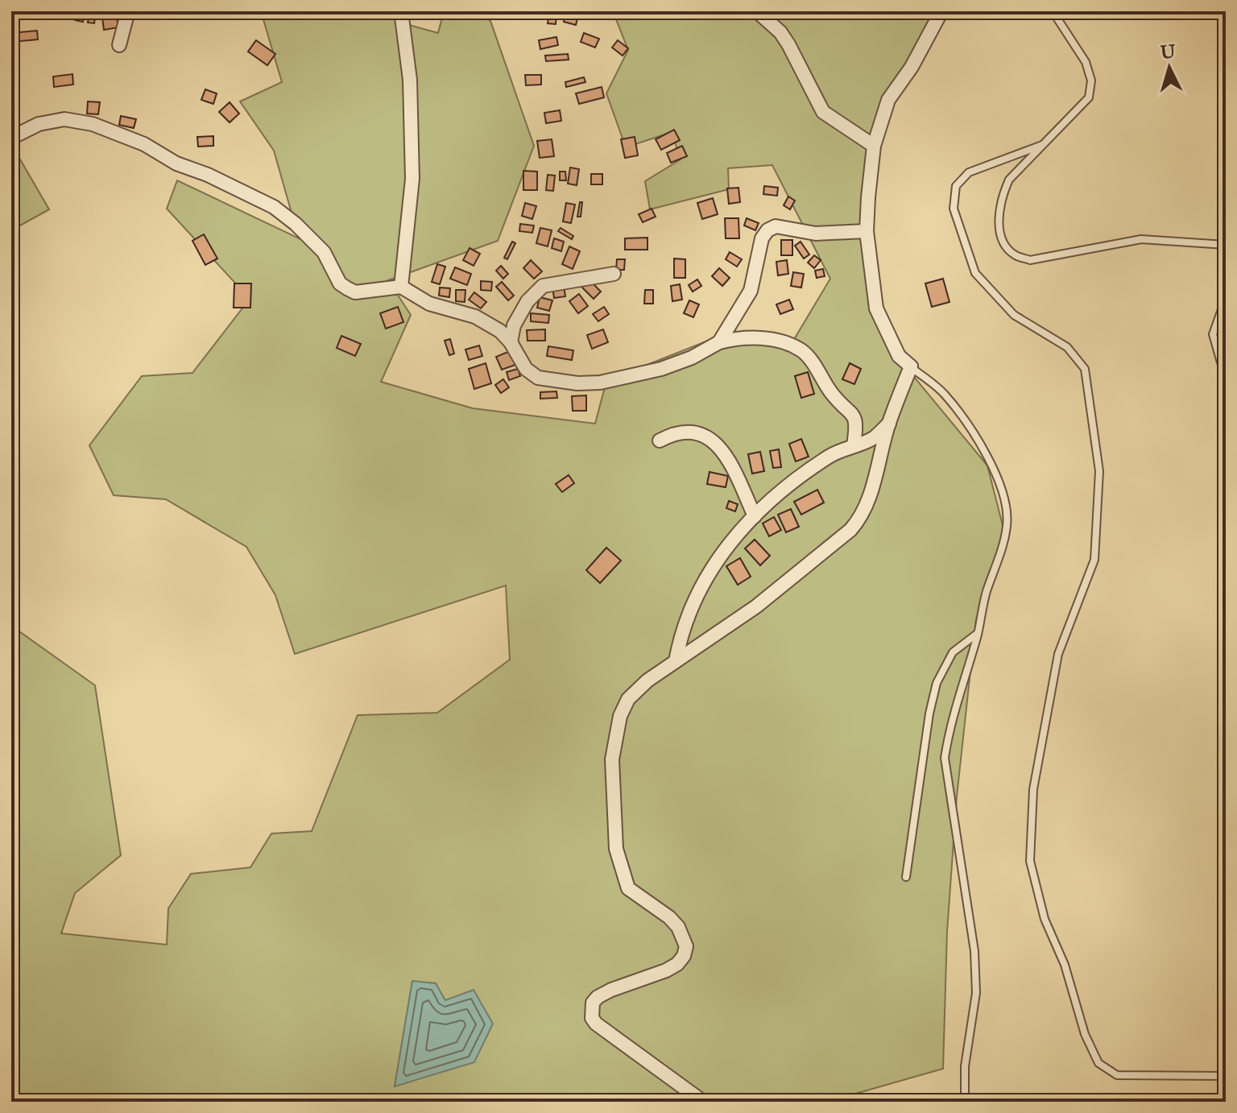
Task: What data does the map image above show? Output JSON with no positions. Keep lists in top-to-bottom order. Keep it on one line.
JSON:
{"north":"top"}
